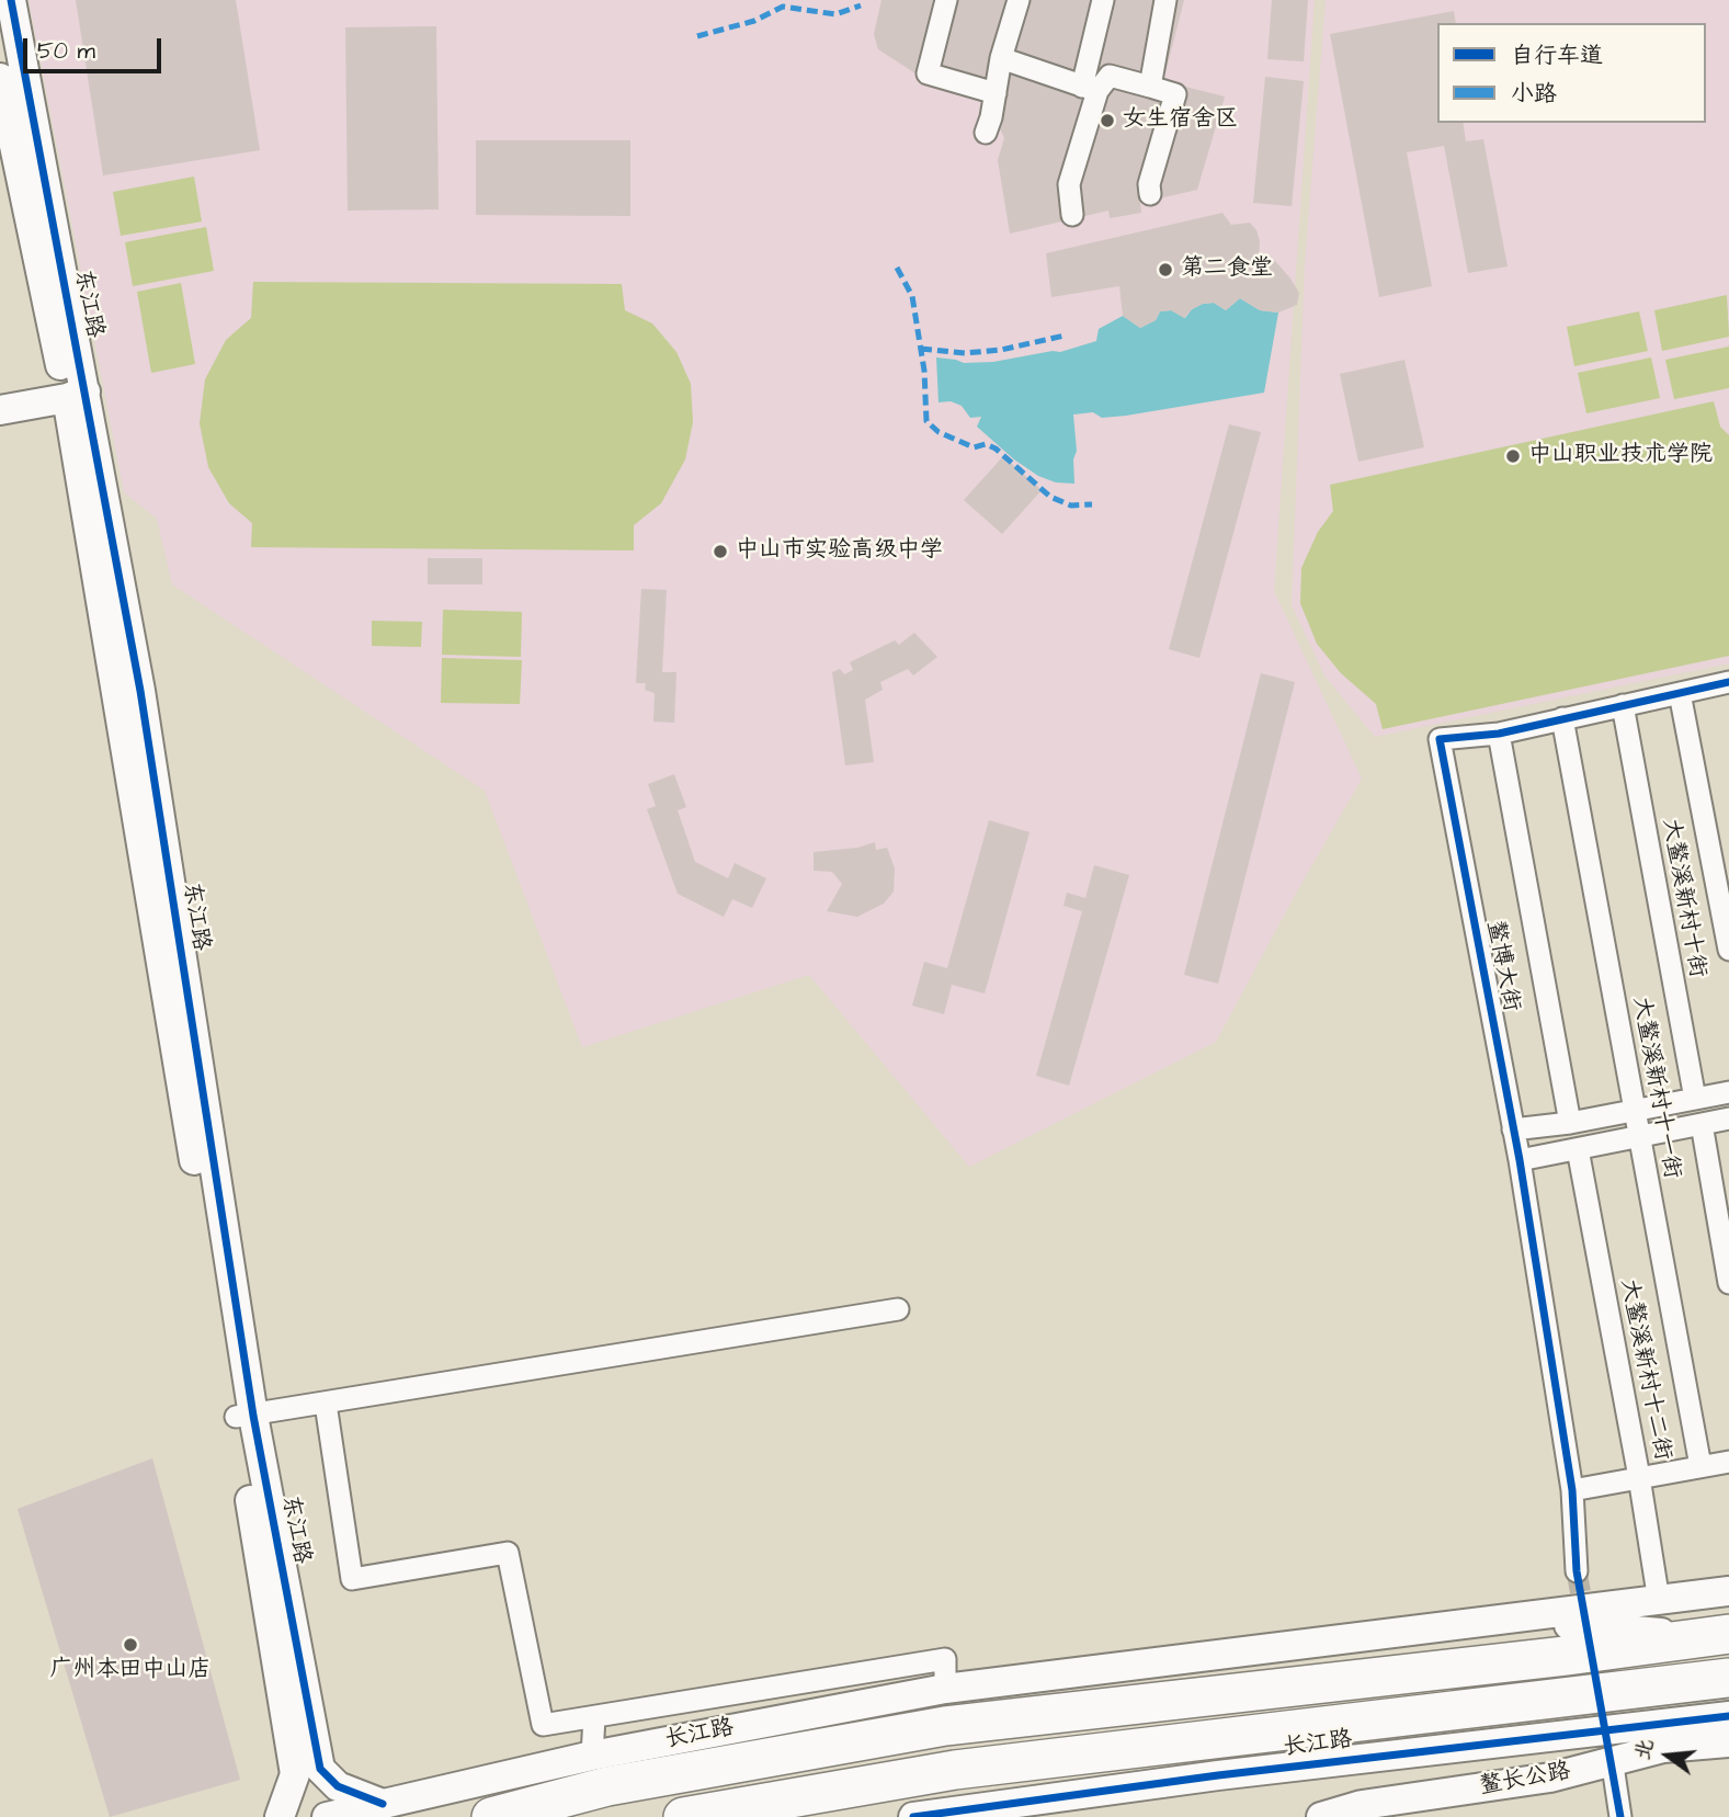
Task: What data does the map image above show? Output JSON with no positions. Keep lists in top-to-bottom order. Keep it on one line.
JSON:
{"streets":{"highway":["长江路"],"street":["东江路","大鳌溪新村十街","鳌博大街","大鳌溪新村十一街","大鳌溪新村十二街","鳌长公路"]},"crossings":[["东江路","长江路"],["大鳌溪新村十街","鳌博大街"],["鳌博大街","大鳌溪新村十一街"],["大鳌溪新村十二街","长江路"]],"places":["女生宿舍区","第二食堂","中山职业技术学院","中山市实验高级中学","广州本田中山店"],"legend":["自行车道","小路"],"scale_bar":"50 m","north":"left"}
